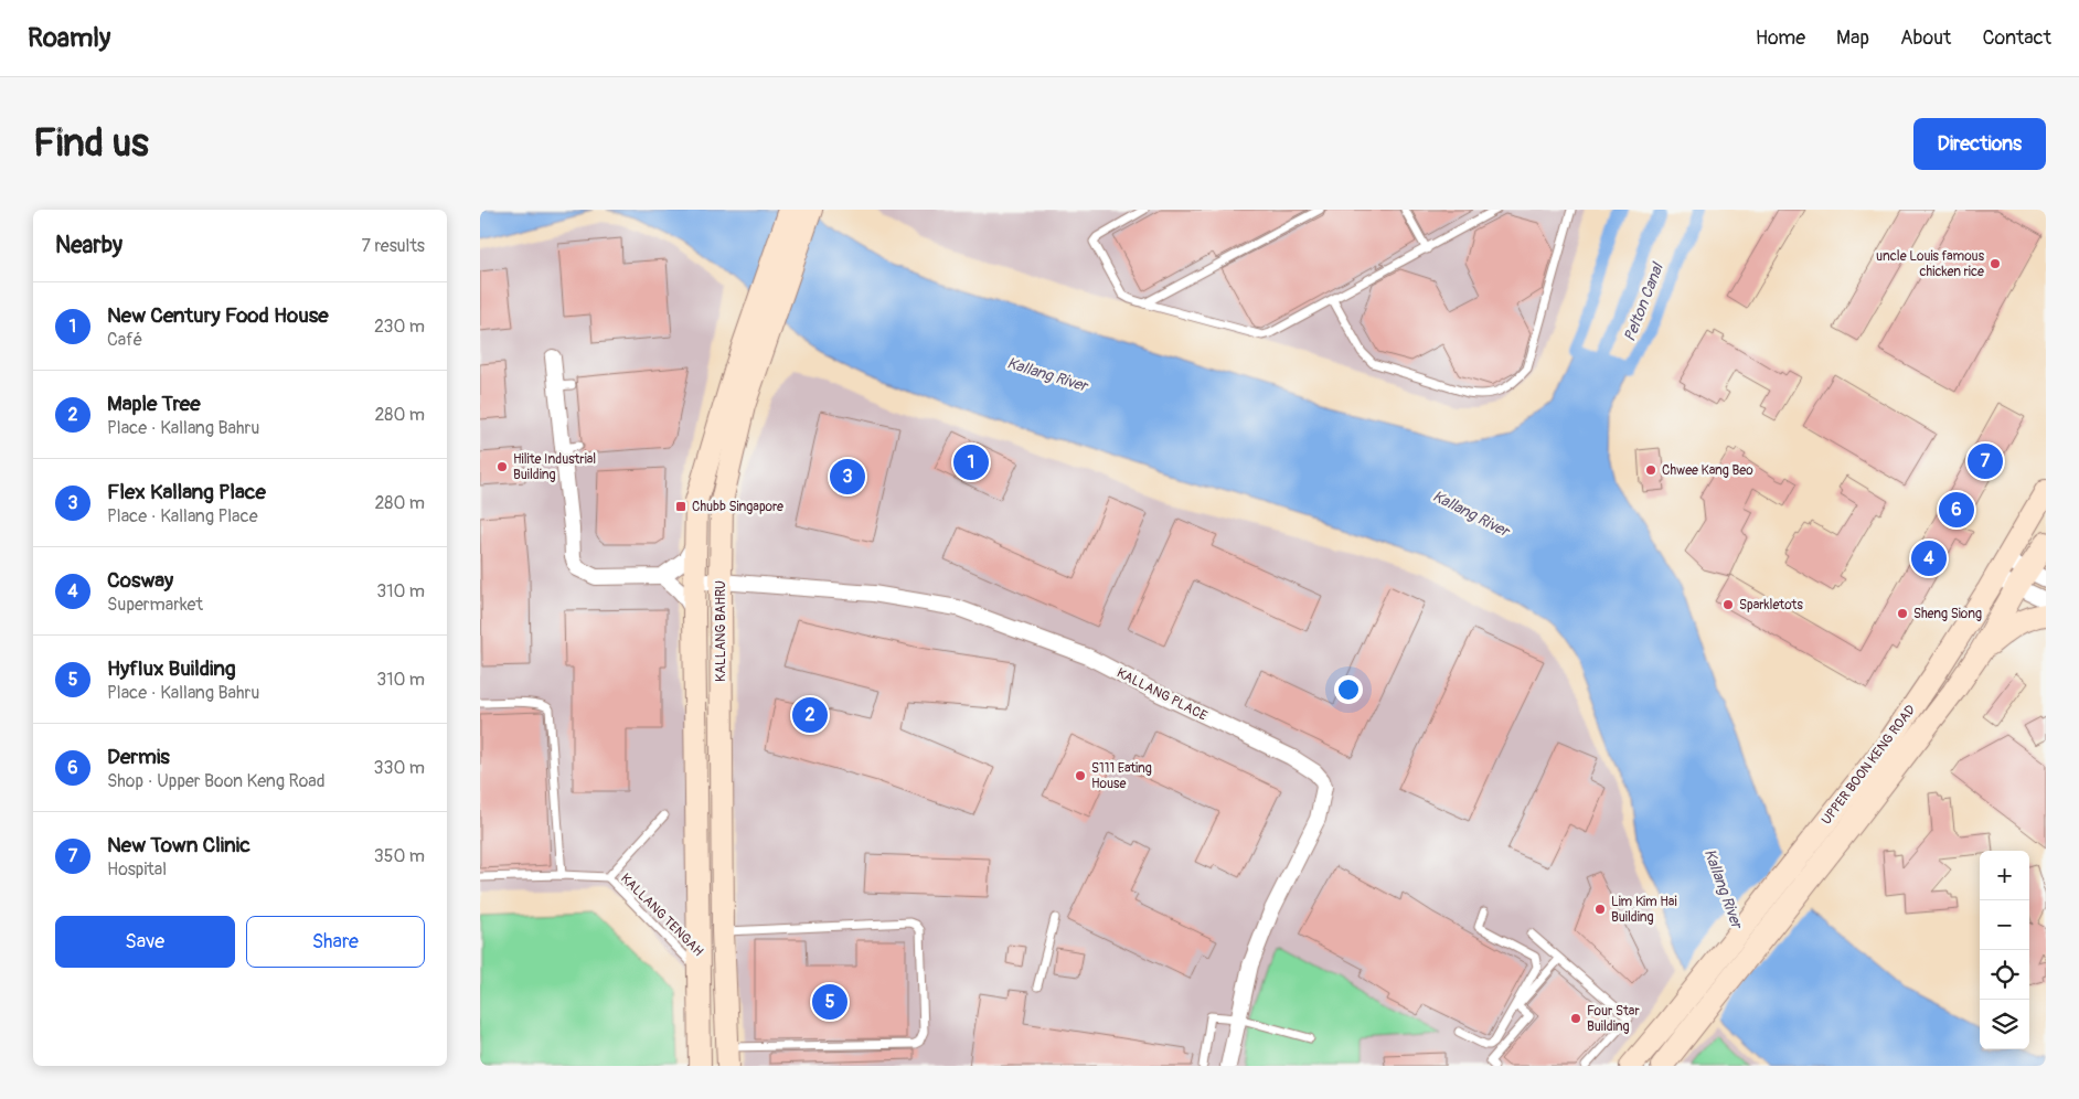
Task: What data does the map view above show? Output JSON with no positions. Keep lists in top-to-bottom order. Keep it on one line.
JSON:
{"streets":{"main road":["KALLANG BAHRU","UPPER BOON KENG ROAD"],"street":["KALLANG PLACE"],"lane":["KALLANG TENGAH"]},"crossings":[["KALLANG BAHRU","KALLANG PLACE"],["KALLANG BAHRU","KALLANG TENGAH"]],"water":["Pelton Canal","Kallang River"],"places":{"other":["uncle Louis famous chicken rice","Hilite Industrial Building","Chwee Kang Beo","Sparkletots","Sheng Siong","S111 Eating House","Lim Kim Hai Building","Four Star Building"],"transit":["Chubb Singapore"]},"page":{"header":"Roamly","nav":["Home","Map","About","Contact"],"buttons":["Directions",["Save","Share"]],"title":"Find us","heading":["Nearby","7 results"],"list":[{"mark":"1","name":"New Century Food House","note":"Café","value":"230 m"},{"mark":"2","name":"Maple Tree","note":"Place · Kallang Bahru","value":"280 m"},{"mark":"3","name":"Flex Kallang Place","note":"Place · Kallang Place","value":"280 m"},{"mark":"4","name":"Cosway","note":"Supermarket","value":"310 m"},{"mark":"5","name":"Hyflux Building","note":"Place · Kallang Bahru","value":"310 m"},{"mark":"6","name":"Dermis","note":"Shop · Upper Boon Keng Road","value":"330 m"},{"mark":"7","name":"New Town Clinic","note":"Hospital","value":"350 m"}],"pins":["7","1","3","6","4","2","5"],"map_buttons":["+","−"]}}
